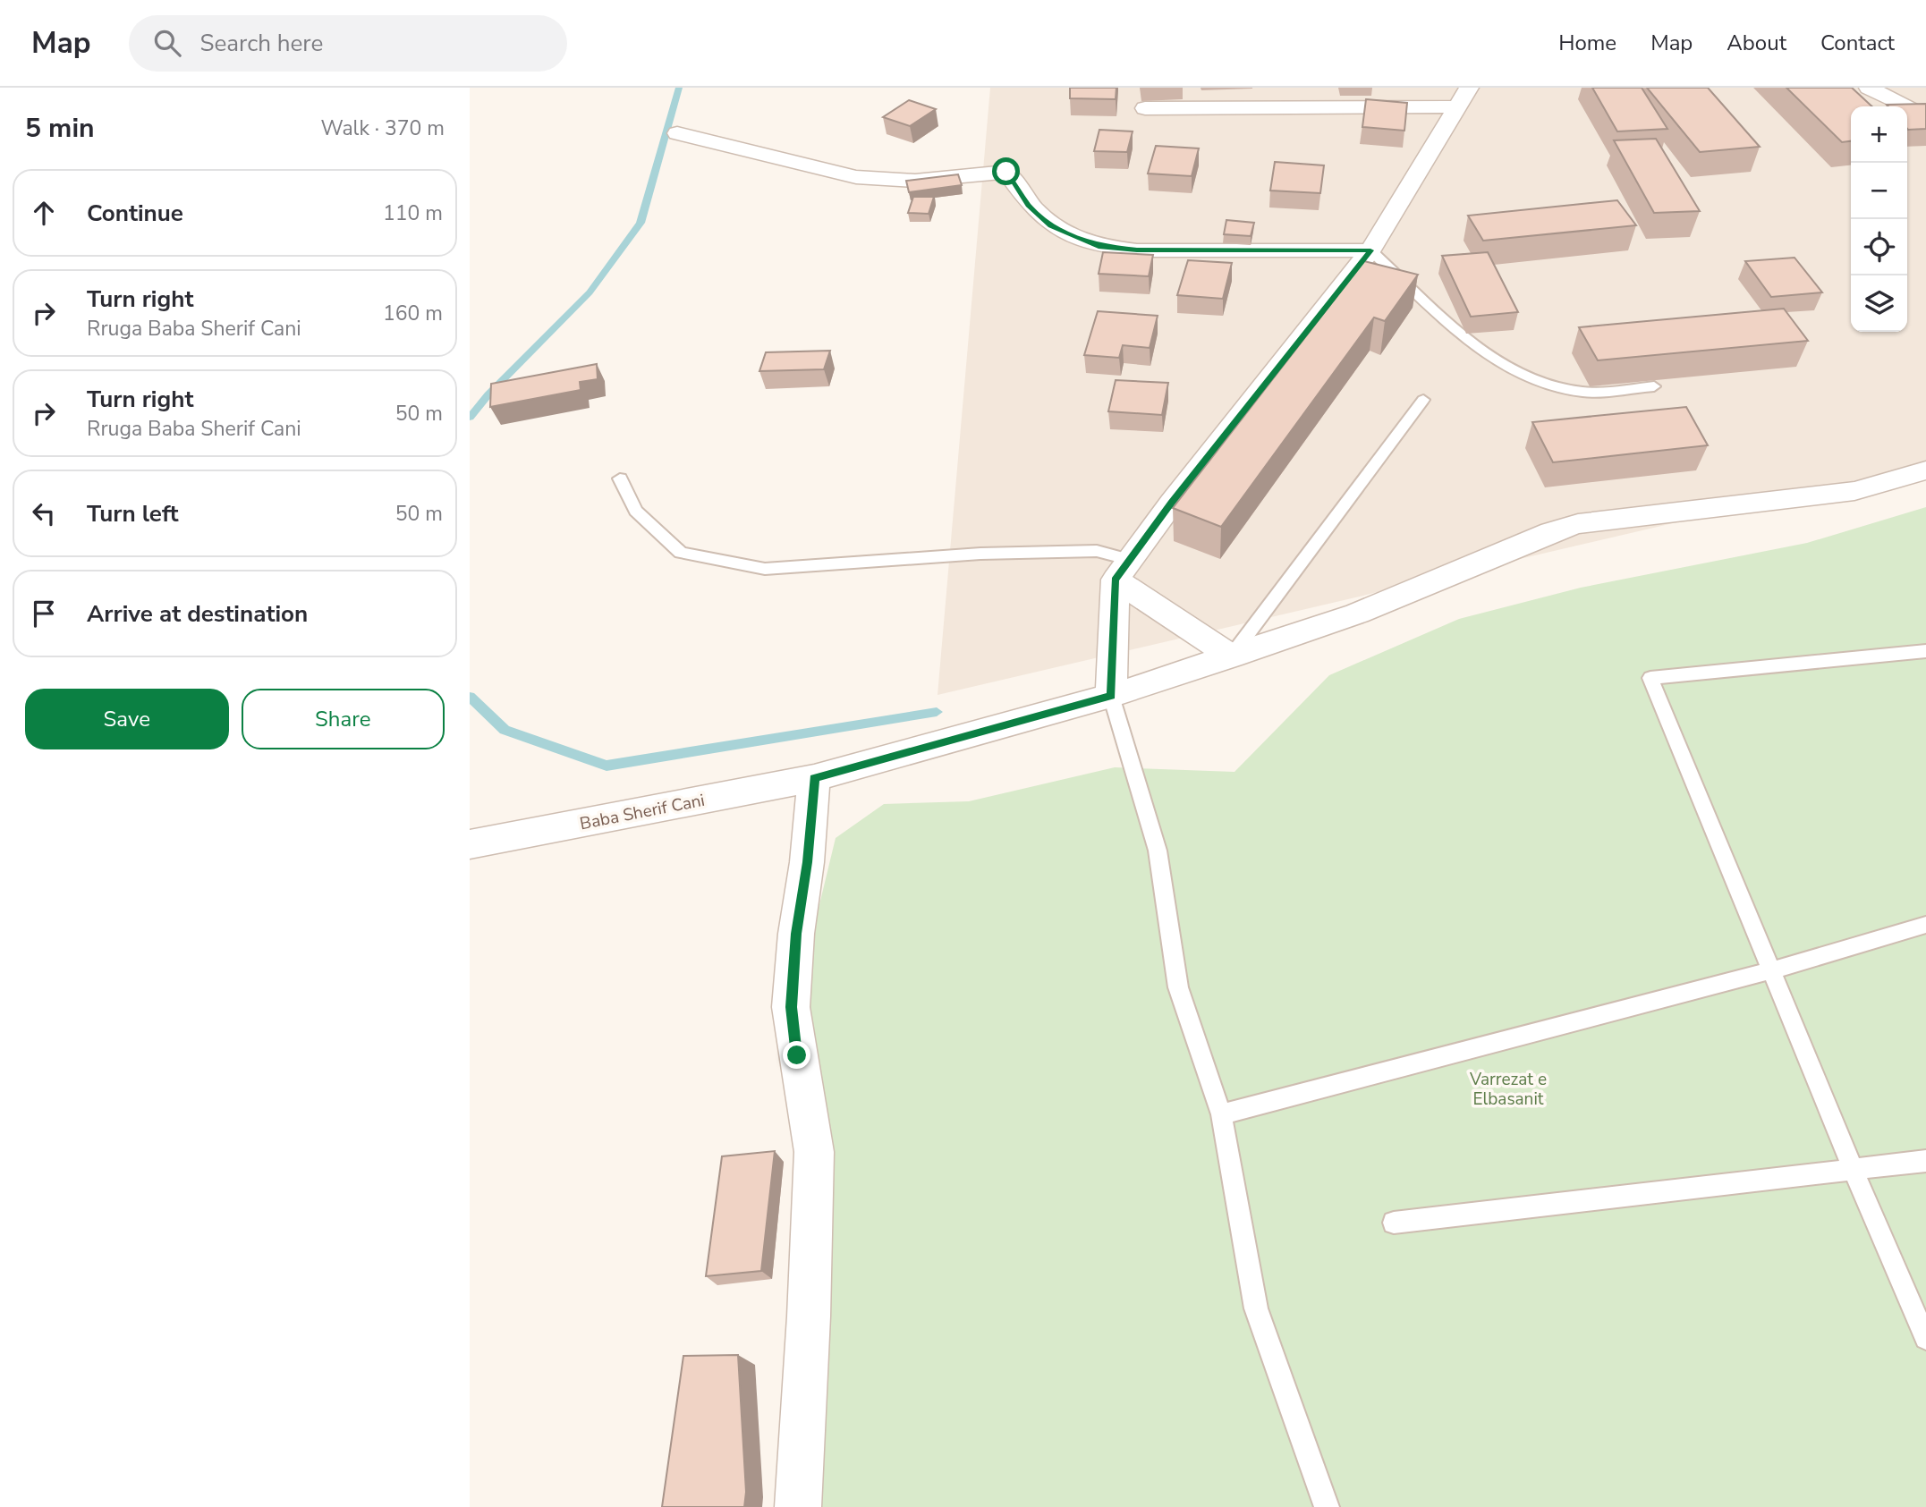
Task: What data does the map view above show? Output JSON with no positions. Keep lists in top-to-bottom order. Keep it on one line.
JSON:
{"streets":{"street":["Baba Sherif Cani"]},"parks":["Varrezat e Elbasanit"],"page":{"header":"Map","search":"Search here","nav":["Home","Map","About","Contact"],"heading":["5 min","Walk · 370 m"],"map_buttons":["+","−"],"list":[["Continue","110 m"],["Turn right","Rruga Baba Sherif Cani","160 m"],["Turn right","Rruga Baba Sherif Cani","50 m"],["Turn left","50 m"],"Arrive at destination"],"buttons":["Save","Share"]}}
